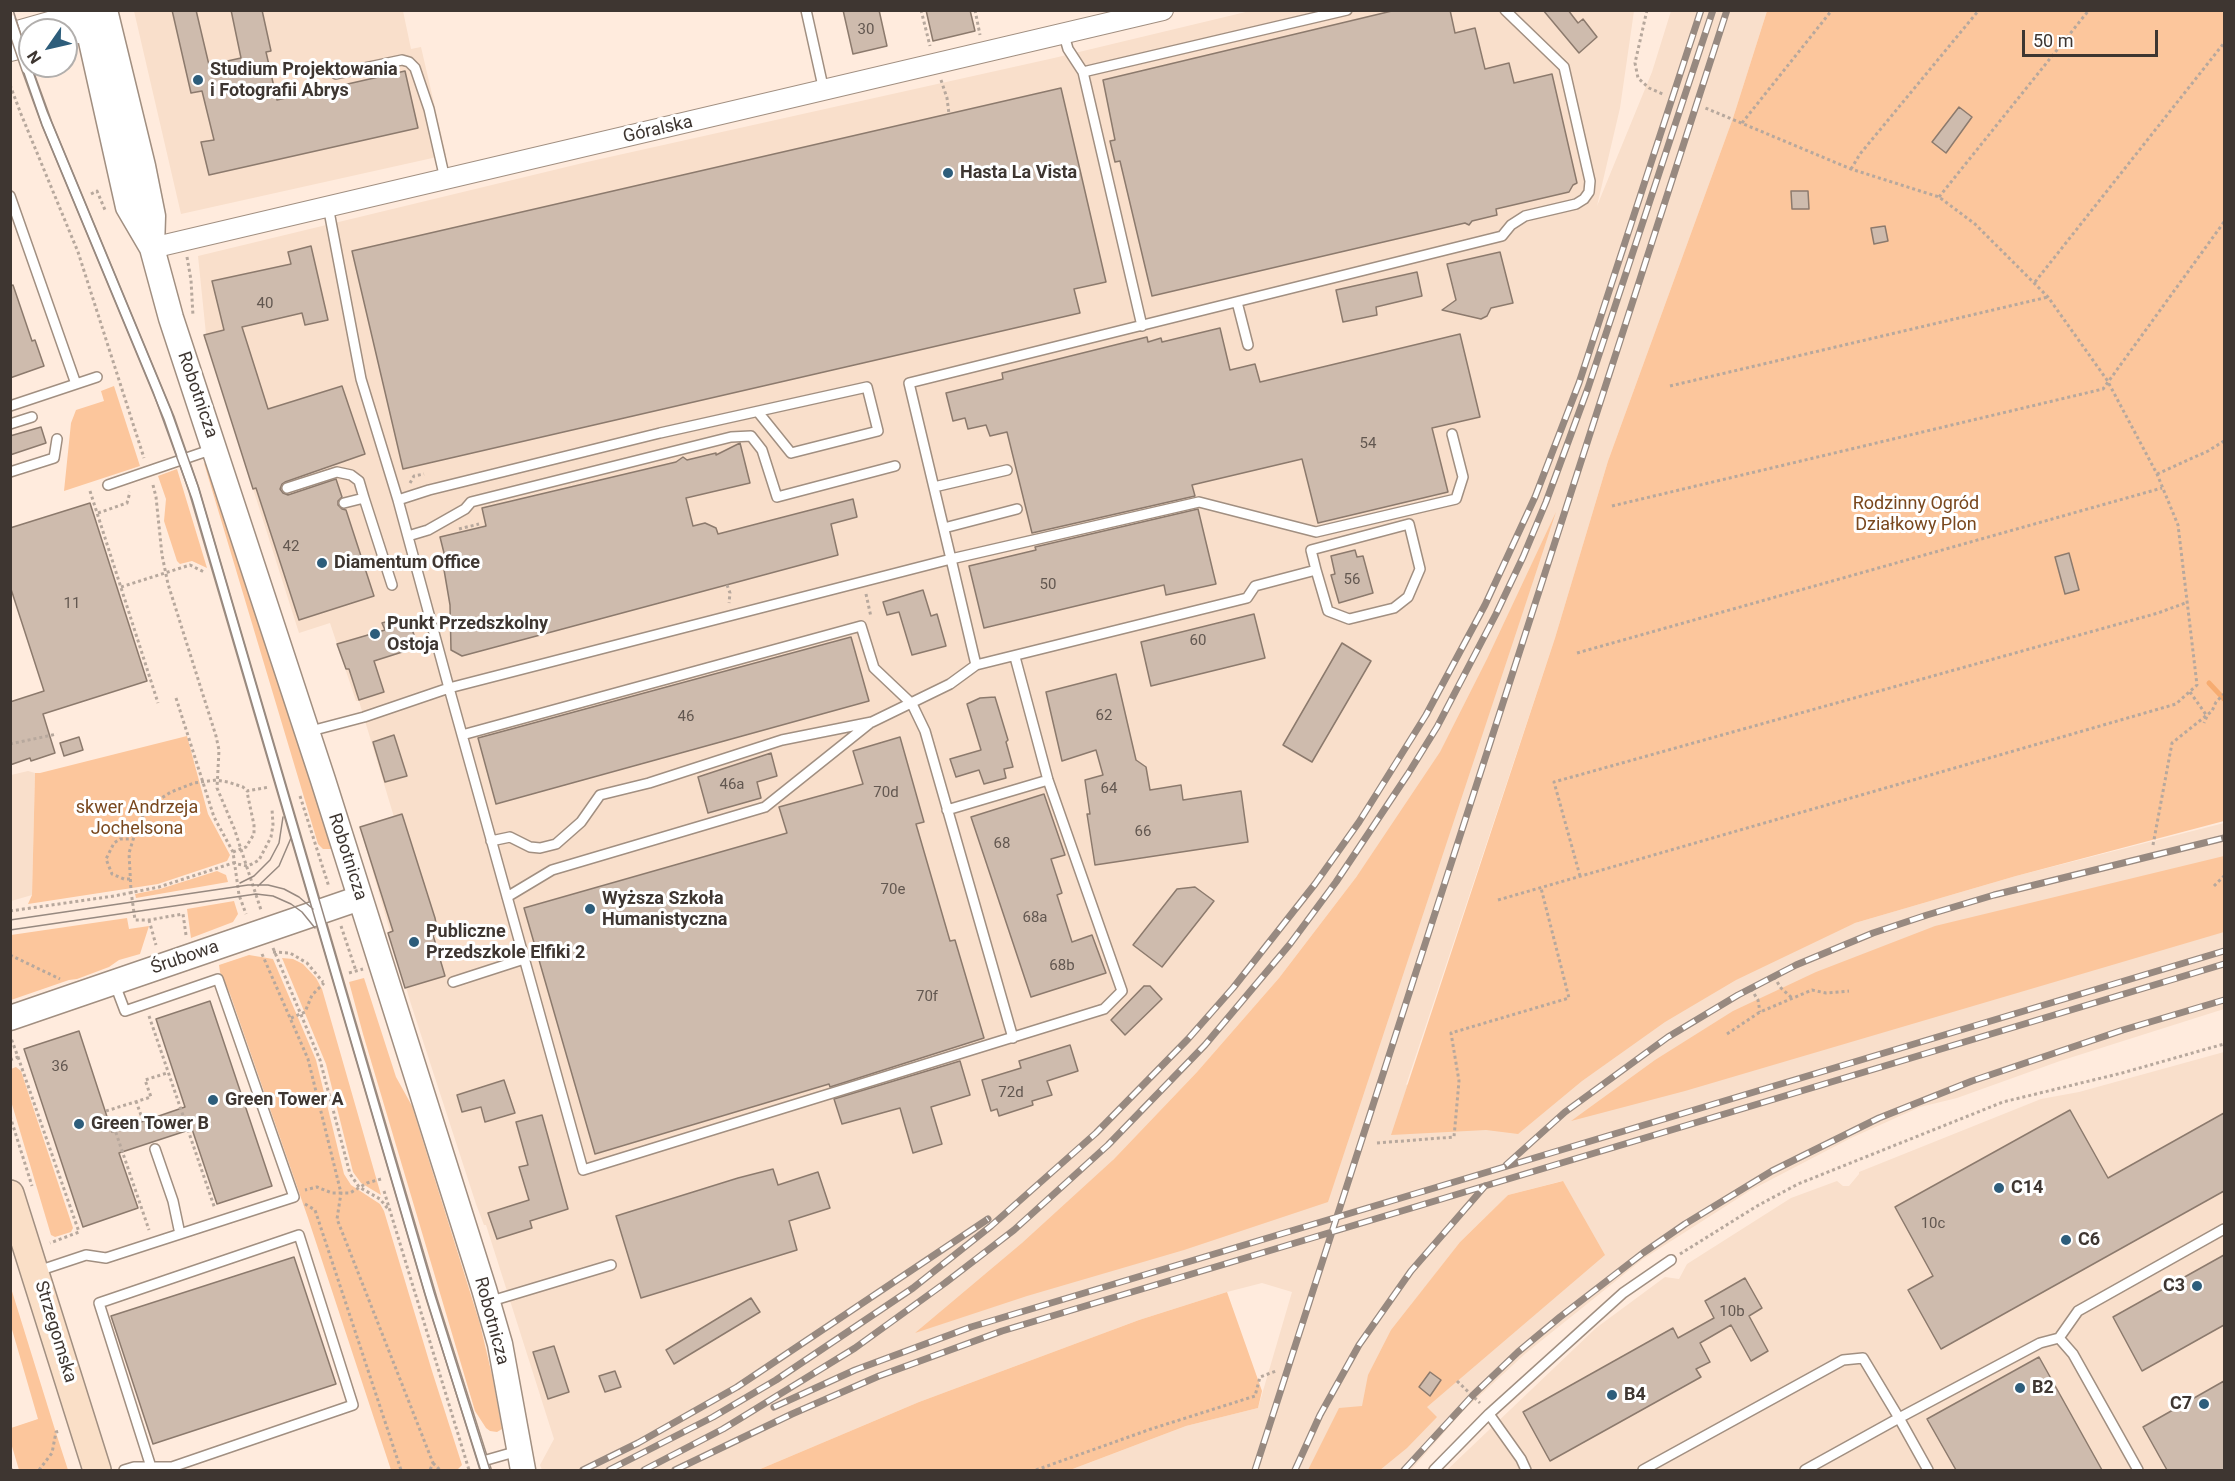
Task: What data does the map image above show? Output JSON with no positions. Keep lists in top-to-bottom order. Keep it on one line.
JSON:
{"streets":{"main road":["Strzegomska"],"street":["Góralska","Robotnicza","Śrubowa"]},"crossings":[["Góralska","Robotnicza"],["Robotnicza","Śrubowa"]],"parks":["Rodzinny Ogród Działkowy Plon","skwer Andrzeja Jochelsona"],"places":["Studium Projektowania i Fotografii Abrys","Hasta La Vista","Diamentum Office","Punkt Przedszkolny Ostoja","Wyższa Szkoła Humanistyczna","Publiczne Przedszkole Elfiki 2","Green Tower A","Green Tower B","C14","C6","C3","B2","B4","C7"],"house_numbers":["30","40","54","42","56","50","11","60","62","46","46a","64","70d","66","68","70e","68a","68b","70f","36","72d","10c","10b"],"scale_bar":"50 m","north":"bottom left"}
